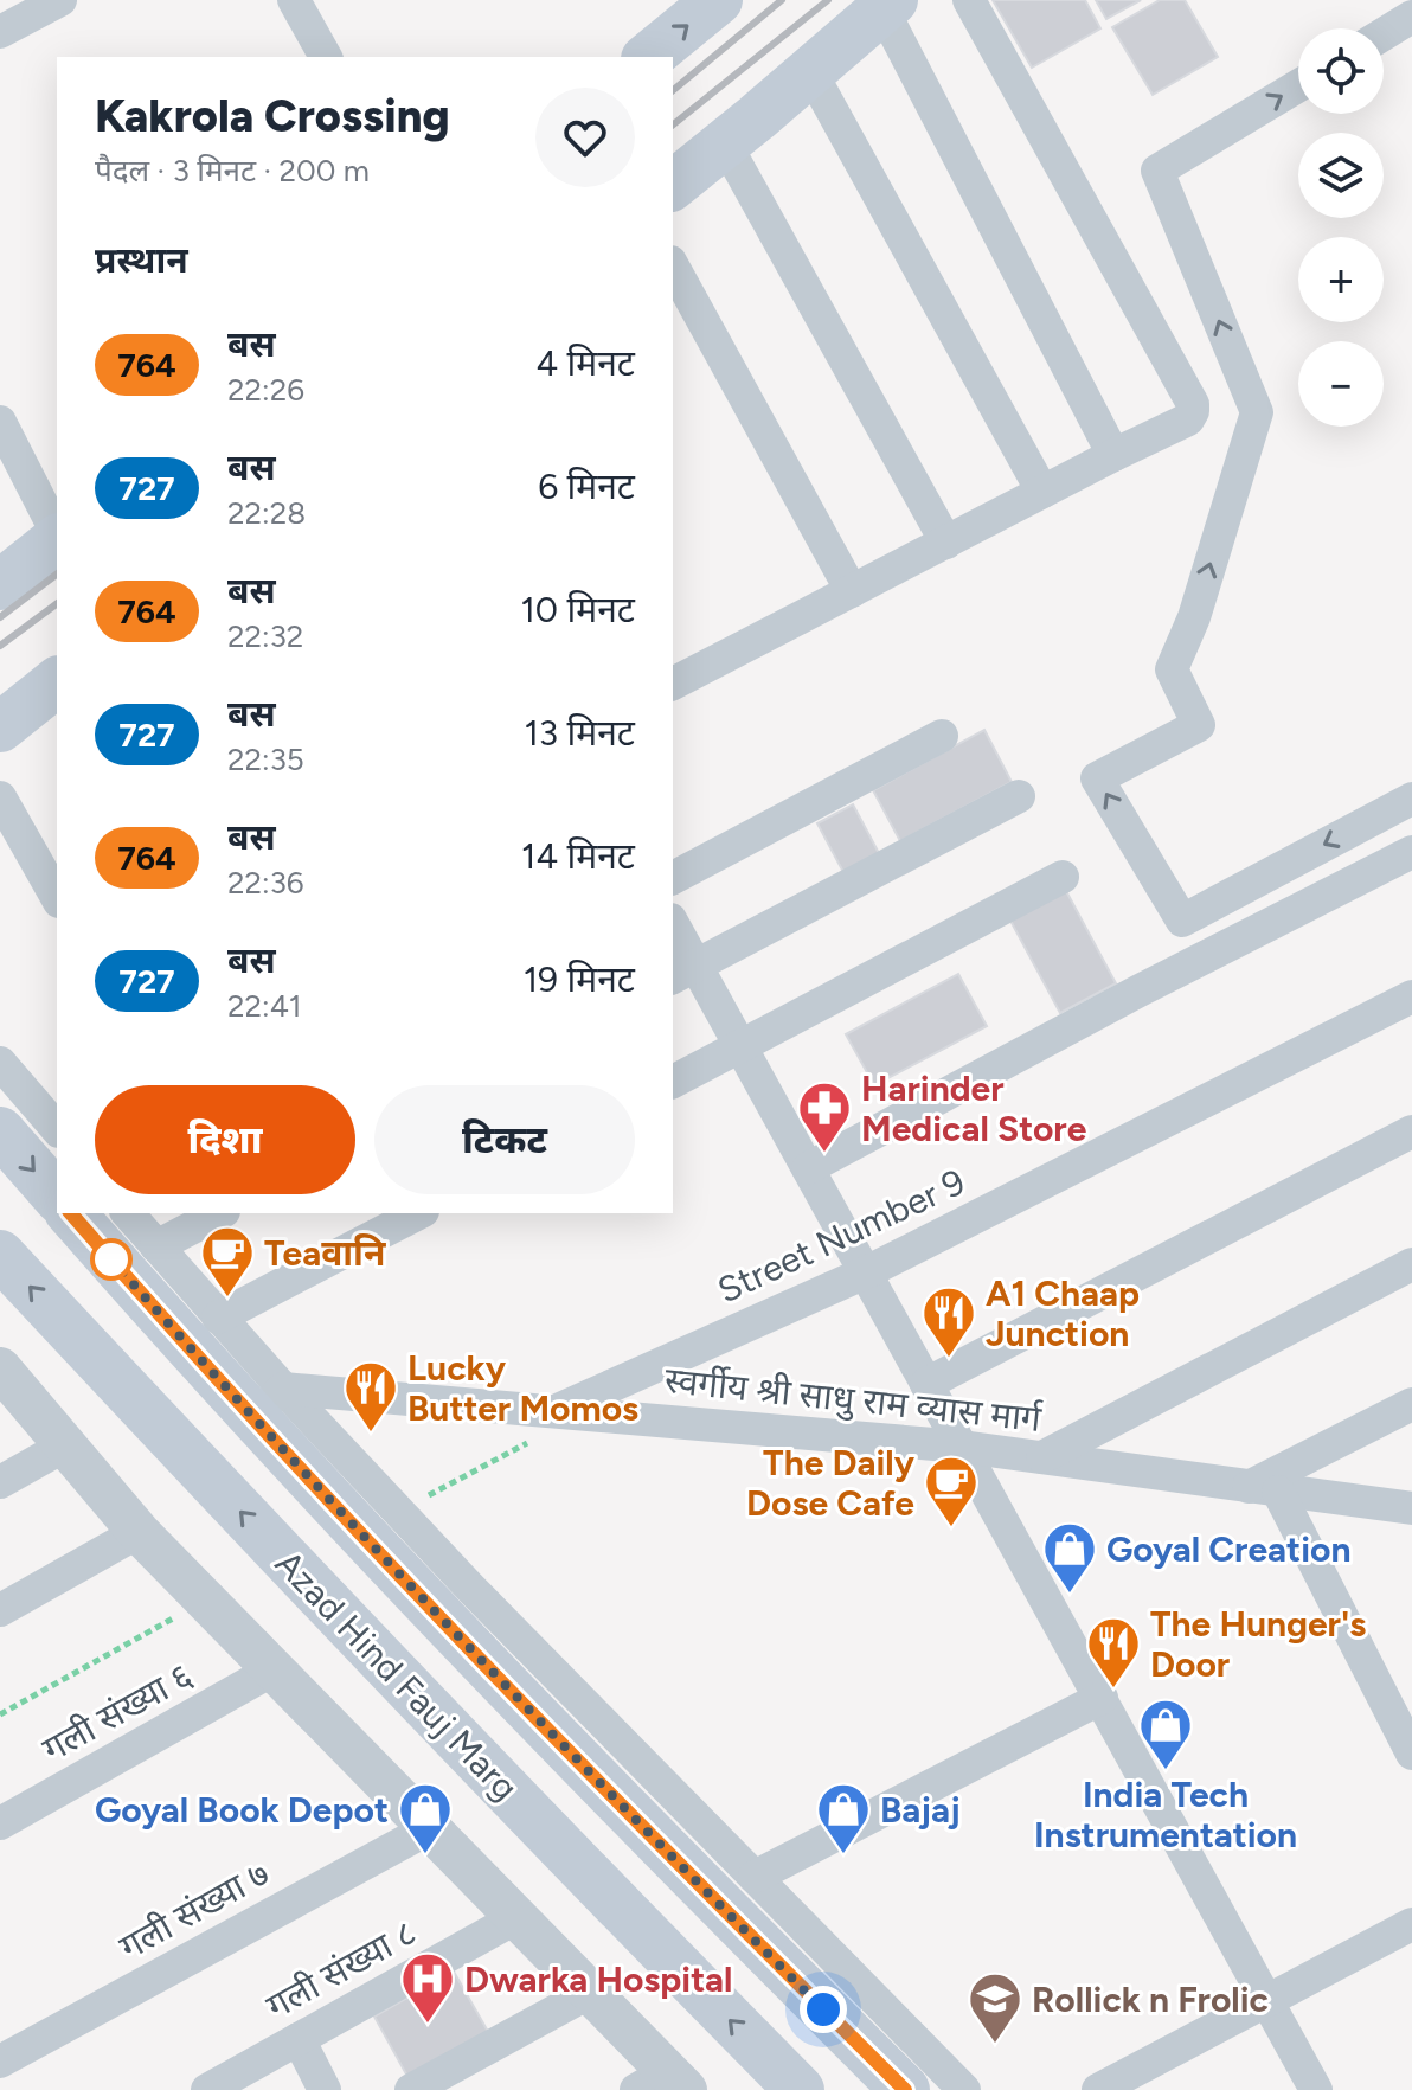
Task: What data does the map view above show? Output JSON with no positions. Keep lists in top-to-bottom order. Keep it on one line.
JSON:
{"streets":{"main road":["Azad Hind Fauj Marg"],"street":["Street Number 9","स्वर्गीय श्री साधु राम व्यास मार्ग","गली संख्या ६","गली संख्या ७","गली संख्या ८"]},"crossings":[["Street Number 9","स्वर्गीय श्री साधु राम व्यास मार्ग"],["स्वर्गीय श्री साधु राम व्यास मार्ग","Azad Hind Fauj Marg"]],"places":{"pharmacy":["Harinder Medical Store"],"cafe":["Teaवानि","The Daily Dose Cafe"],"restaurant":["A1 Chaap Junction","Lucky Butter Momos","The Hunger's Door"],"shop":["Goyal Creation","India Tech Instrumentation","Goyal Book Depot","Bajaj"],"hospital":["Dwarka Hospital"],"school or university":["Rollick n Frolic"]},"lines":["bus line 764"],"page":{"map_buttons":["+","−"],"heading":[["Kakrola Crossing","पैदल · 3 मिनट · 200 m"],"प्रस्थान"],"list":[{"mark":"764","name":"बस","note":"22:26","value":"4 मिनट"},{"mark":"727","name":"बस","note":"22:28","value":"6 मिनट"},{"mark":"764","name":"बस","note":"22:32","value":"10 मिनट"},{"mark":"727","name":"बस","note":"22:35","value":"13 मिनट"},{"mark":"764","name":"बस","note":"22:36","value":"14 मिनट"},{"mark":"727","name":"बस","note":"22:41","value":"19 मिनट"}],"buttons":["दिशा","टिकट"]}}
